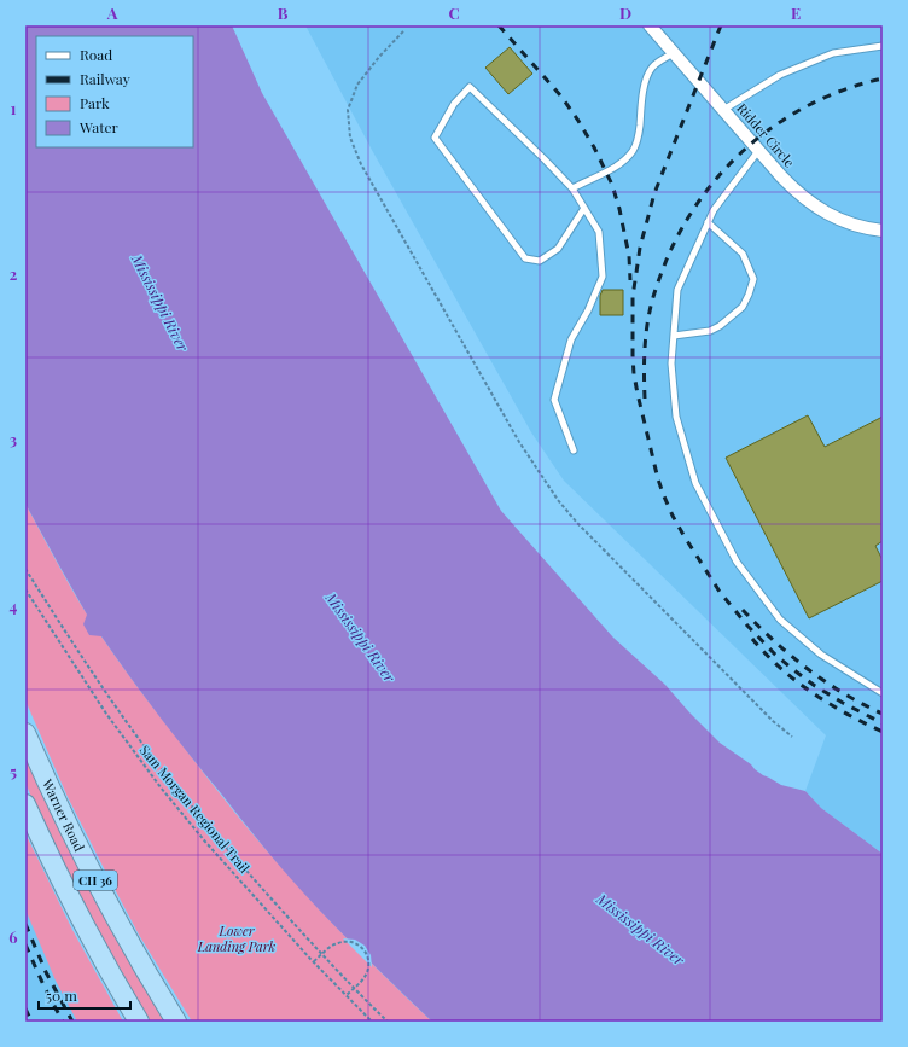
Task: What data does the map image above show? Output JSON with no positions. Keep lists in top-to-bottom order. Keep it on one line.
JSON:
{"streets":{"highway":["Warner Road","CH 36"],"street":["Ridder Circle"],"path":["Sam Morgan Regional Trail"]},"water":["Mississippi River"],"parks":["Lower Landing Park"],"legend":["Road","Railway","Park","Water"],"scale_bar":"50 m","grid":{"columns":["A","B","C","D","E"],"rows":["1","2","3","4","5","6"]}}
